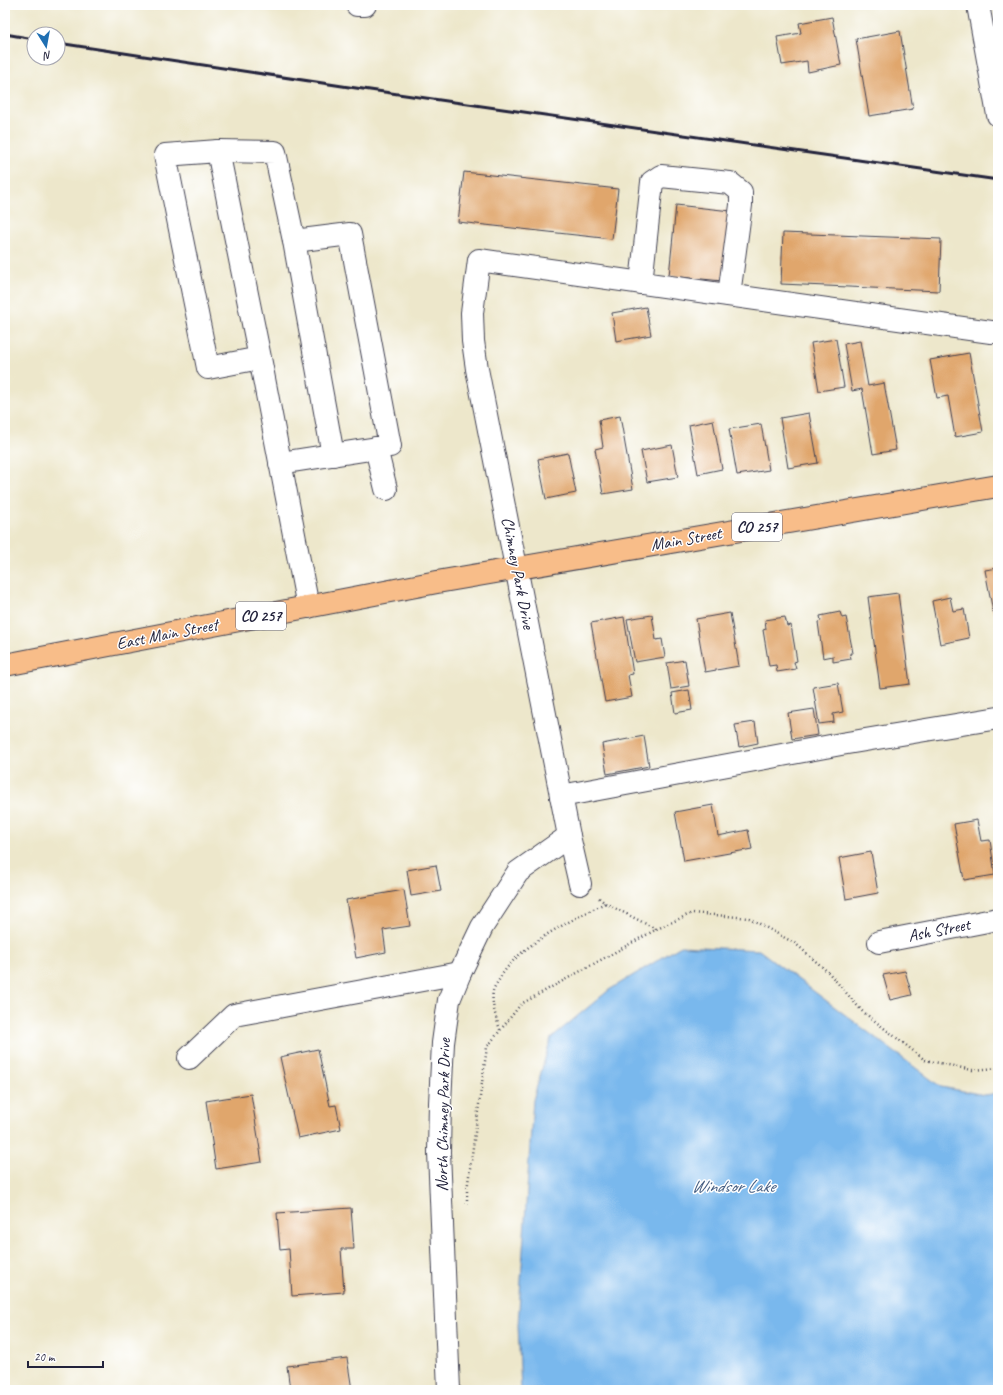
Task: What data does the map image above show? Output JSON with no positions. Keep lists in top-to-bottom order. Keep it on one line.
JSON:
{"streets":{"main road":["CO 257","Main Street","East Main Street"],"street":["Chimney Park Drive","Ash Street","North Chimney Park Drive"]},"crossings":[["Main Street","Chimney Park Drive"],["Main Street","East Main Street"],["Chimney Park Drive","East Main Street"],["Chimney Park Drive","North Chimney Park Drive"]],"water":["Windsor Lake"],"scale_bar":"20 m","north":"bottom"}
